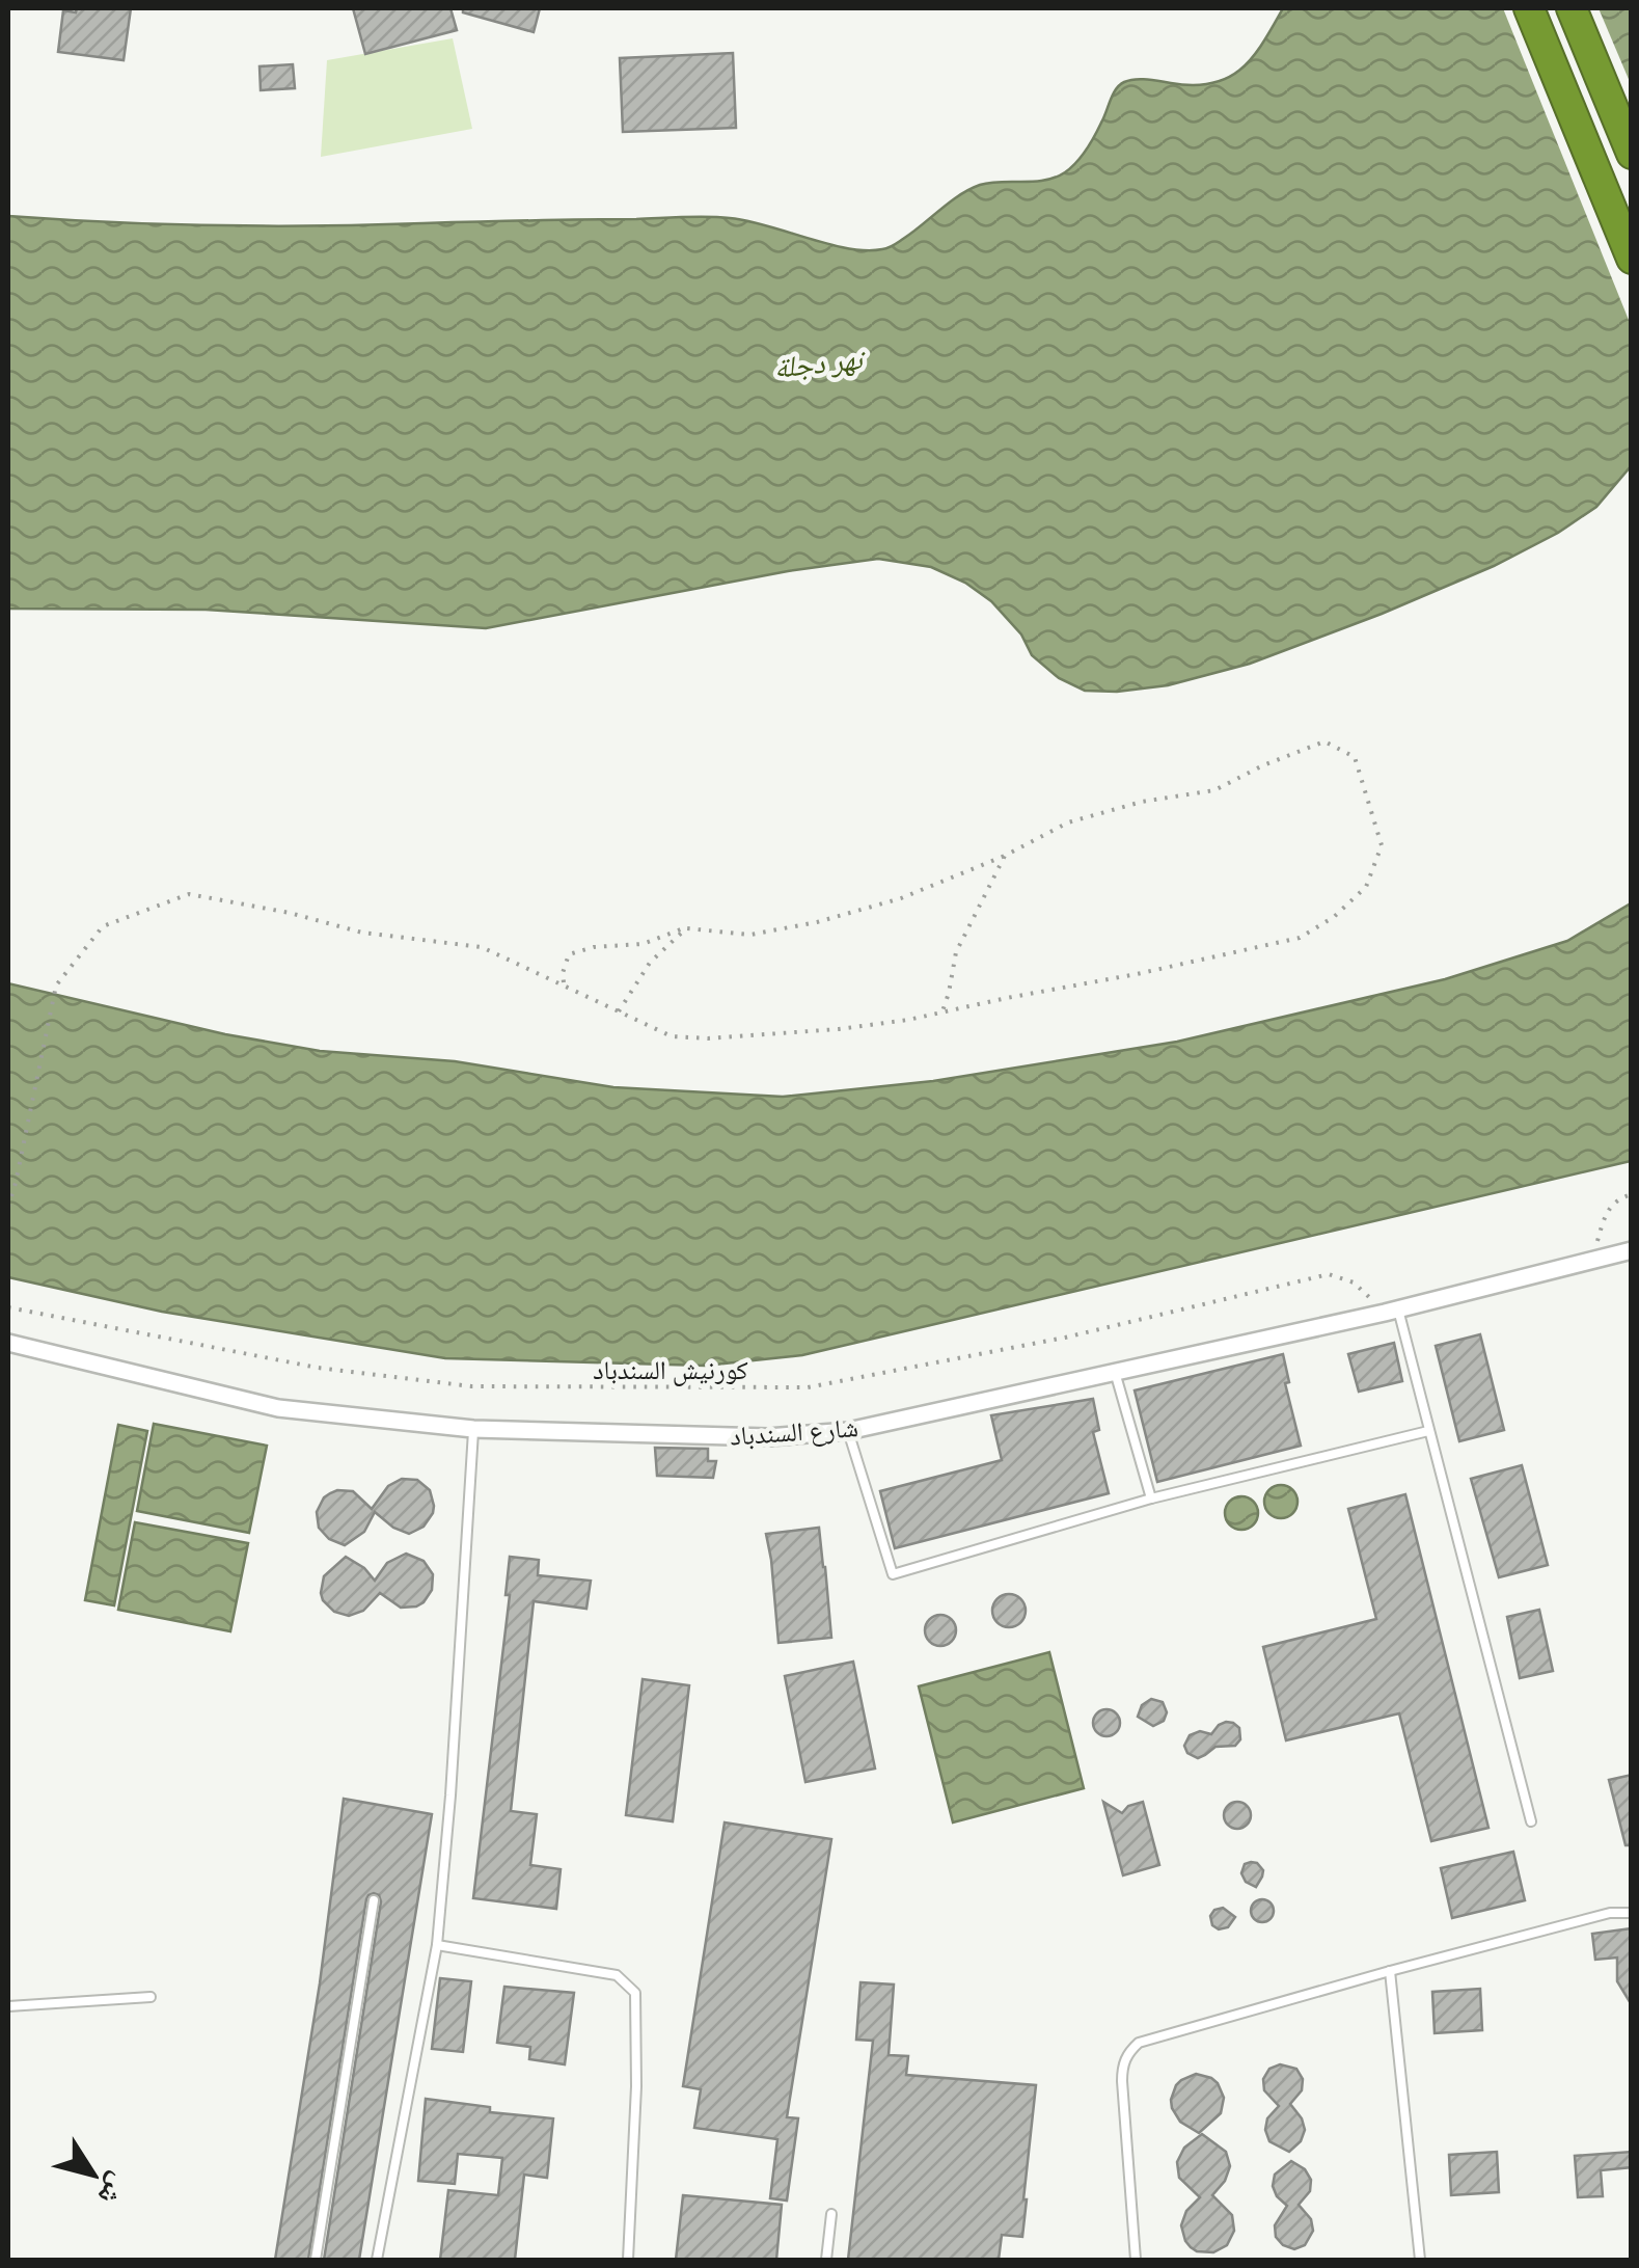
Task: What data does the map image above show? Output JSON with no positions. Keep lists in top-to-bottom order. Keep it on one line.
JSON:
{"streets":{"street":["شارع السندباد"],"path":["كورنيش السندباد"]},"crossings":[["كورنيش السندباد","شارع السندباد"]],"water":["نهر دجلة"],"north":"bottom right"}
